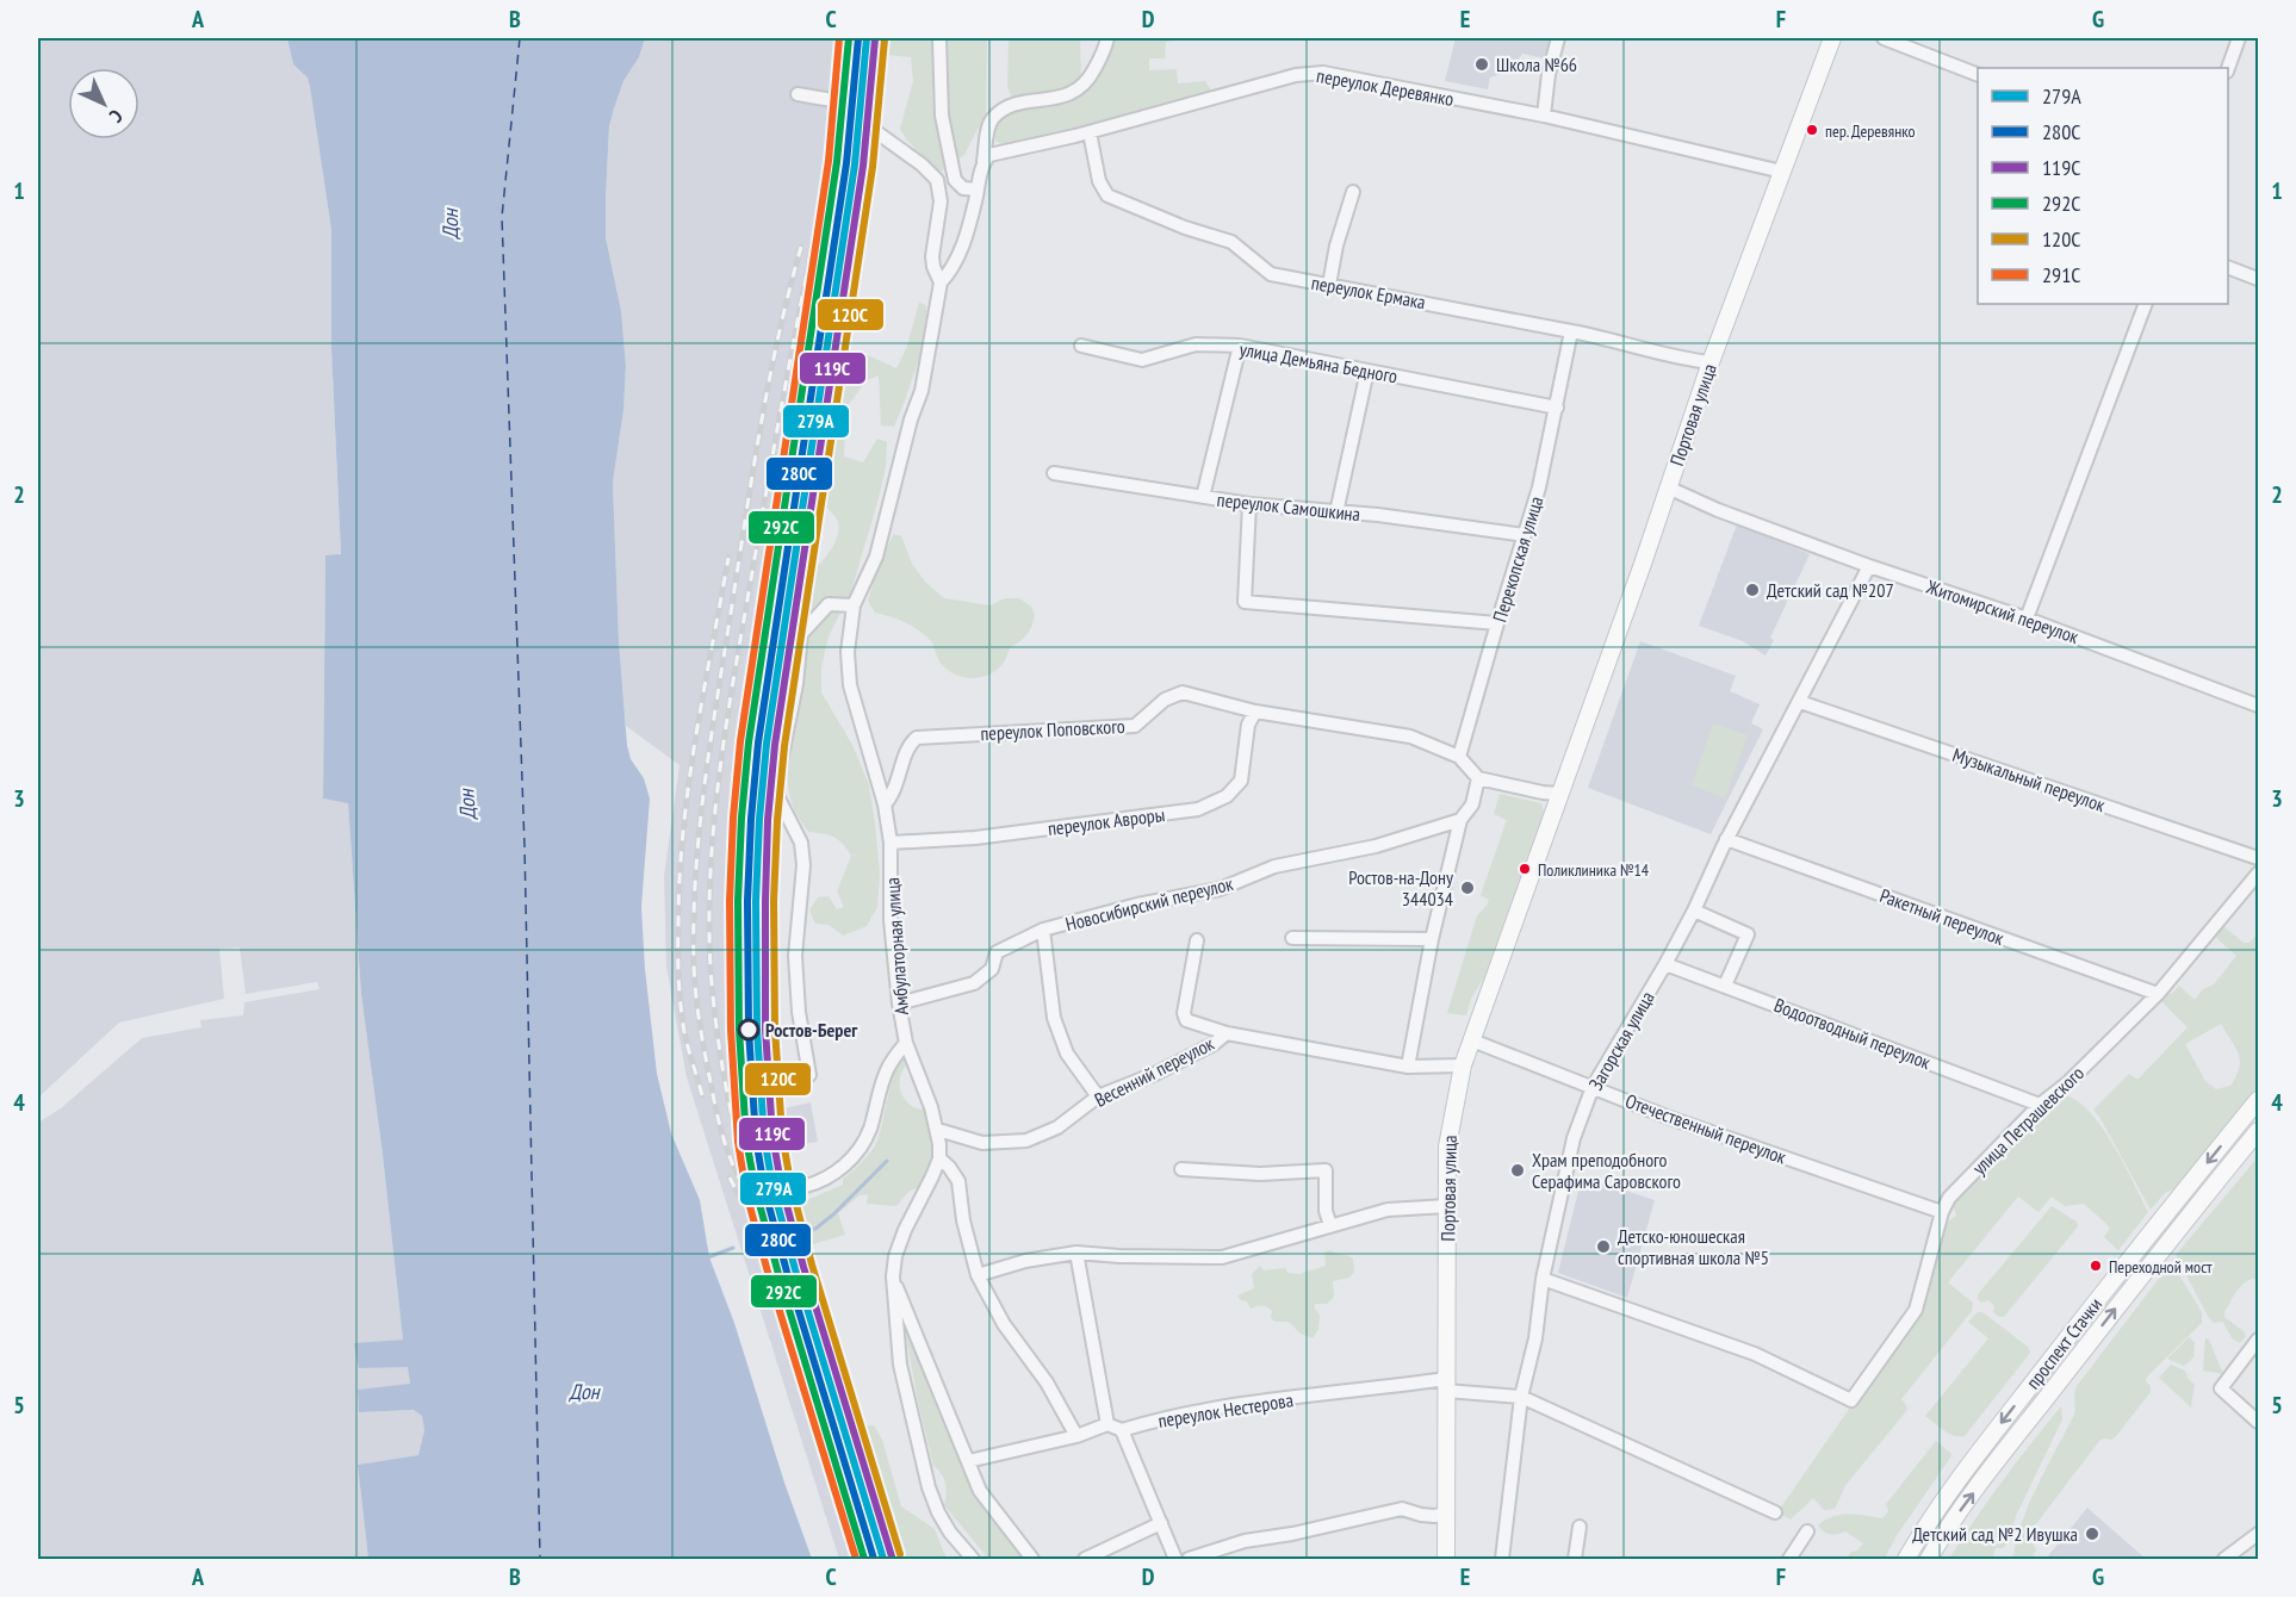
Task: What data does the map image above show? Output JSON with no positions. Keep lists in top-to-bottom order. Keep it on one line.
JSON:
{"streets":{"main road":["Портовая улица","проспект Стачки"],"street":["переулок Деревянко","переулок Ермака","улица Демьяна Бедного","переулок Самошкина","Перекопская улица","Житомирский переулок","переулок Поповского","Музыкальный переулок","переулок Авроры","Новосибирский переулок","Ракетный переулок","Амбулаторная улица","Водоотводный переулок","Загорская улица","Весенний переулок","улица Петрашевского","Отечественный переулок","переулок Нестерова"]},"crossings":[["переулок Деревянко","переулок Ермака"],["переулок Деревянко","Портовая улица"],["переулок Деревянко","Амбулаторная улица"],["переулок Ермака","Портовая улица"],["переулок Ермака","Перекопская улица"],["улица Демьяна Бедного","Перекопская улица"],["Портовая улица","Житомирский переулок"],["Портовая улица","Весенний переулок"],["Портовая улица","Отечественный переулок"],["Портовая улица","переулок Нестерова"],["переулок Самошкина","Перекопская улица"],["Перекопская улица","переулок Поповского"],["Житомирский переулок","Загорская улица"],["переулок Поповского","переулок Авроры"],["переулок Поповского","Амбулаторная улица"],["Музыкальный переулок","Загорская улица"],["переулок Авроры","Амбулаторная улица"],["Новосибирский переулок","Амбулаторная улица"],["Ракетный переулок","Загорская улица"],["Ракетный переулок","улица Петрашевского"],["Амбулаторная улица","Весенний переулок"],["Водоотводный переулок","Загорская улица"],["Водоотводный переулок","улица Петрашевского"],["Загорская улица","улица Петрашевского"],["Загорская улица","Отечественный переулок"],["Загорская улица","переулок Нестерова"],["улица Петрашевского","Отечественный переулок"]],"water":["Дон"],"places":["Школа №66","пер. Деревянко","Детский сад №207","Поликлиника №14","Ростов-на-Дону 344034","Ростов-Берег","Храм преподобного Серафима Саровского","Детско-юношеская спортивная школа №5","Переходной мост","Детский сад №2 Ивушка"],"lines":["transit line 279А","transit line 280С","transit line 292С","transit line 291С","transit line 119С","transit line 120С"],"legend":["279А","280С","119С","292С","120С","291С"],"north":"bottom right","grid":{"columns":["A","B","C","D","E","F","G"],"rows":["1","2","3","4","5"]}}
